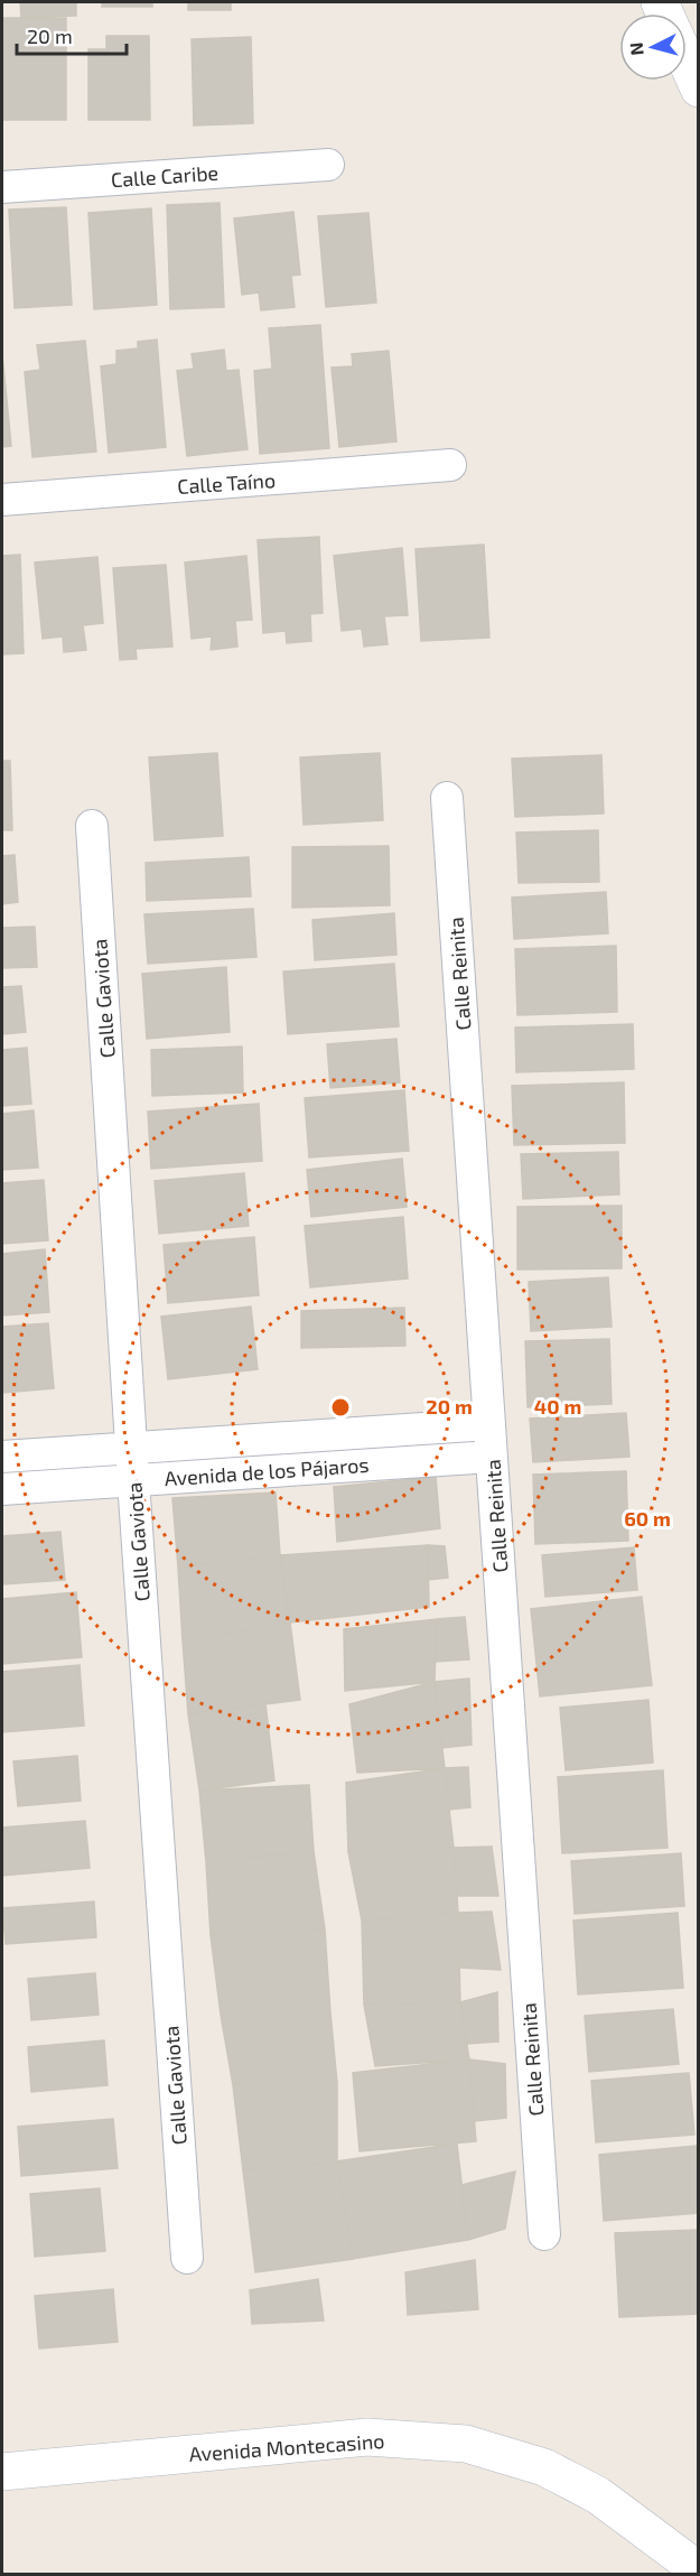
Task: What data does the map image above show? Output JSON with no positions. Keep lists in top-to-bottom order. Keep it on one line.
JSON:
{"streets":{"street":["Calle Caribe","Calle Taíno","Calle Reinita","Calle Gaviota","Avenida de los Pájaros","Avenida Montecasino"]},"crossings":[["Calle Reinita","Avenida de los Pájaros"],["Calle Gaviota","Avenida de los Pájaros"]],"scale_bar":"20 m","north":"left","rings":["20 m","40 m","60 m"]}
